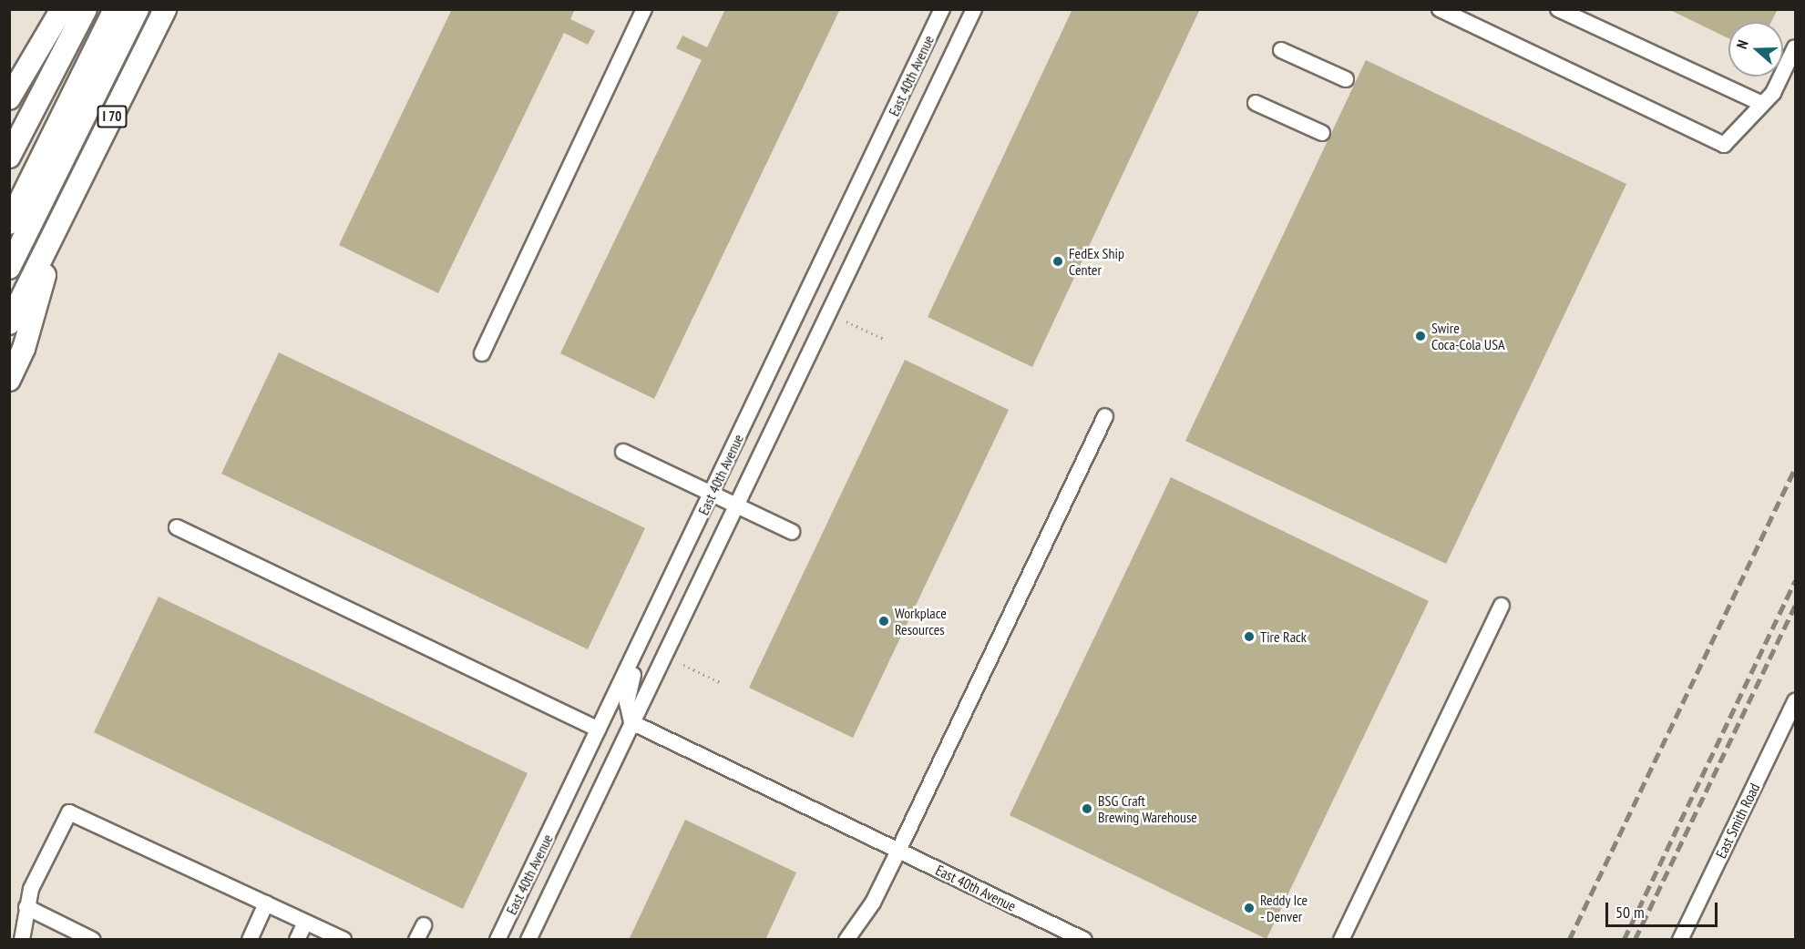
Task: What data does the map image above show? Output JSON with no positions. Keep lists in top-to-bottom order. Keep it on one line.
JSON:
{"streets":{"highway":["I 70"],"street":["East 40th Avenue","East Smith Road"]},"places":["FedEx Ship Center","Swire Coca-Cola USA","Workplace Resources","Tire Rack","BSG Craft Brewing Warehouse","Reddy Ice - Denver"],"scale_bar":"50 m","north":"left"}
